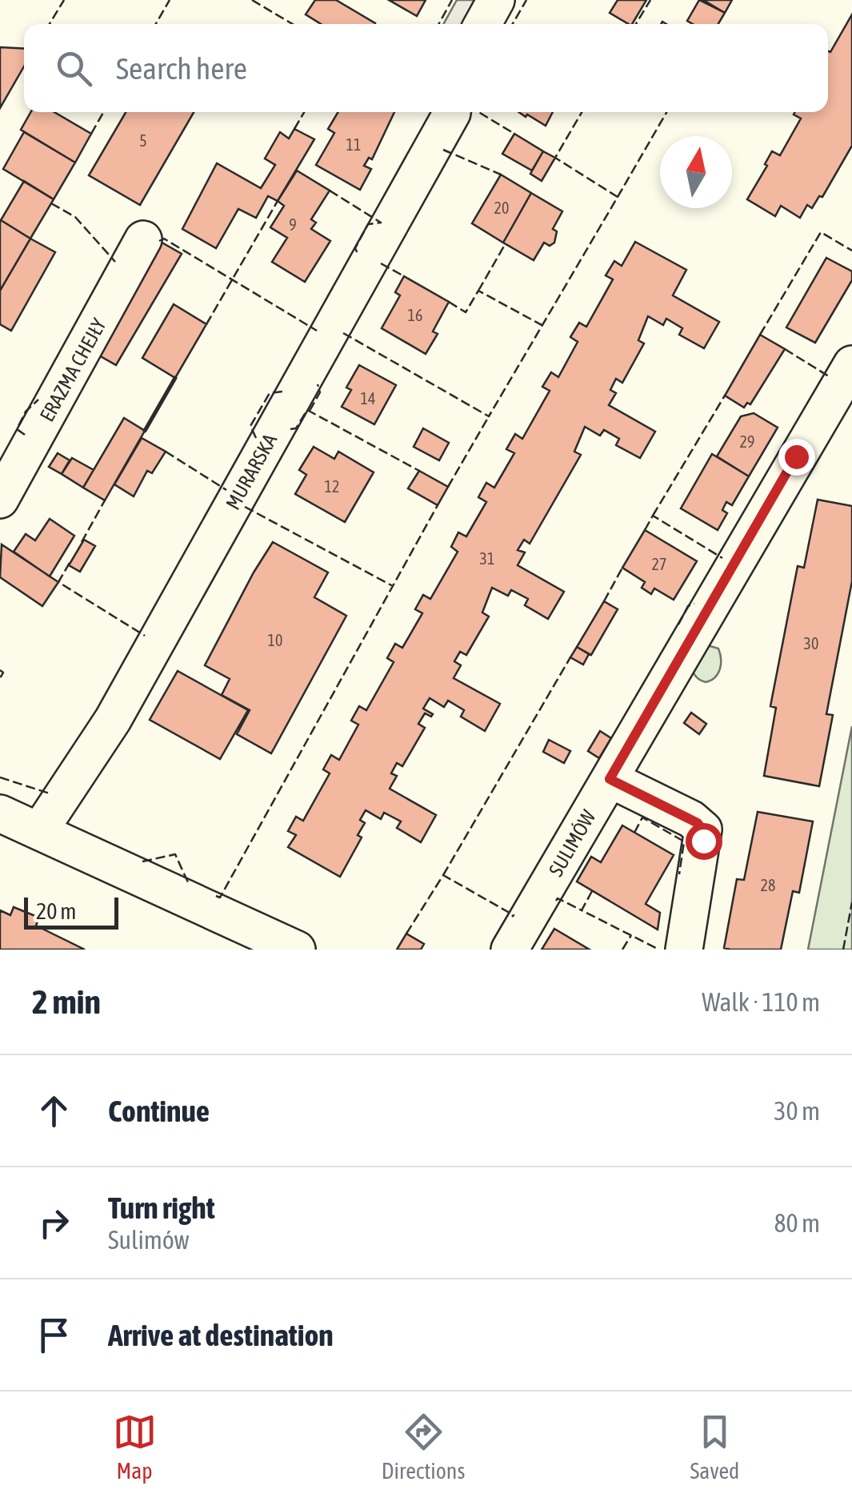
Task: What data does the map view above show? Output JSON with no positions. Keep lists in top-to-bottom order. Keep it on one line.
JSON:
{"streets":{"street":["ERAZMA CHEJŁY","MURARSKA","SULIMÓW"]},"house_numbers":["5","11","20","9","16","14","29","12","31","27","10","30","28"],"scale_bar":"20 m","north":"top","page":{"search":"Search here","scale":"20 m","heading":["2 min","Walk · 110 m"],"list":[["Continue","30 m"],["Turn right","Sulimów","80 m"],"Arrive at destination"],"nav":["Map","Directions","Saved"]}}
